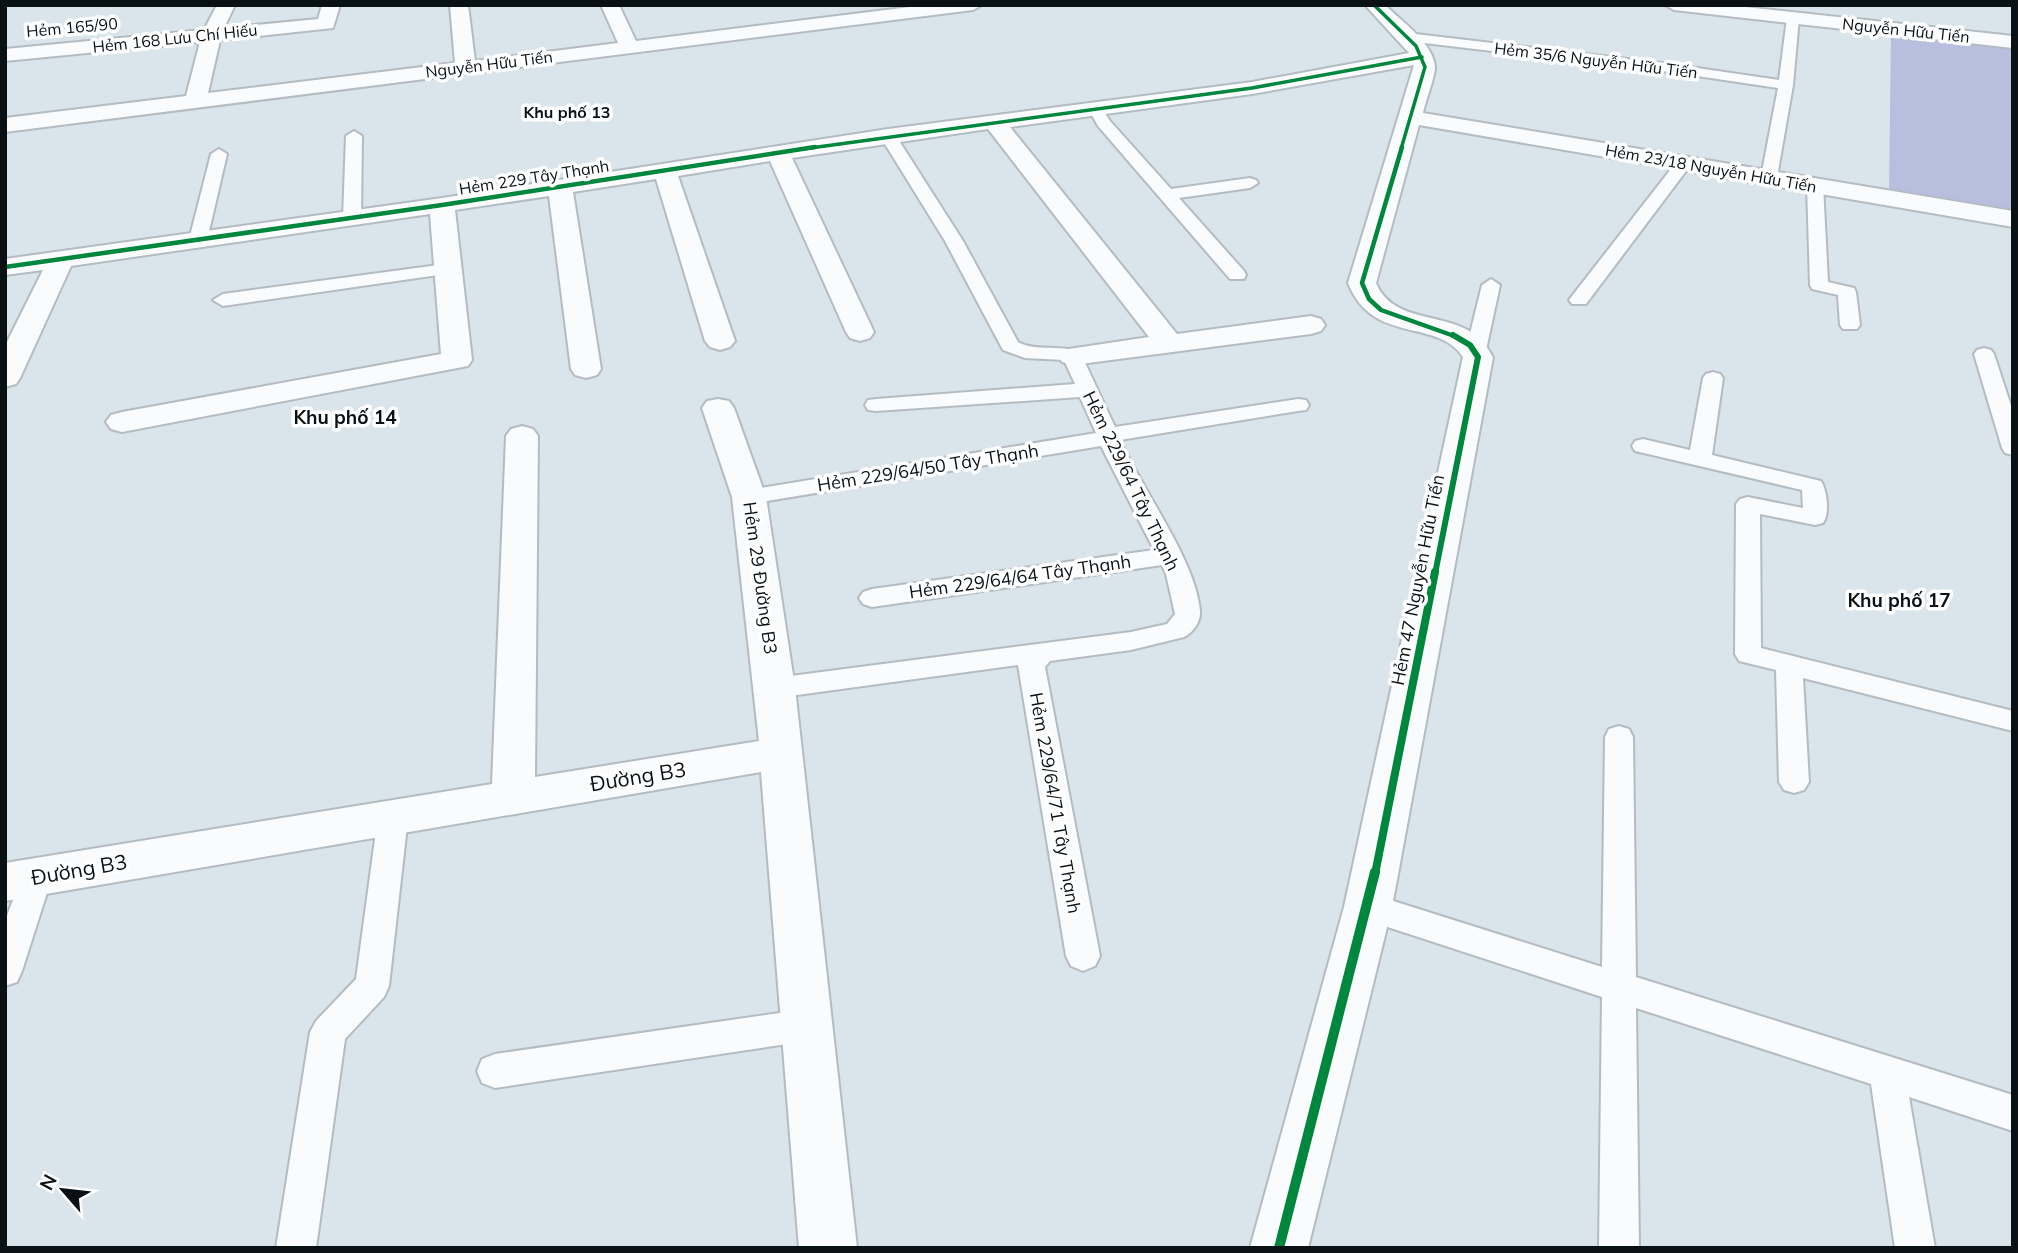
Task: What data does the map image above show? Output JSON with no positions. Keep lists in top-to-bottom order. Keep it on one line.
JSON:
{"streets":{"street":["Nguyễn Hữu Tiến","Hẻm 168 Lưu Chí Hiếu","Hẻm 23/18 Nguyễn Hữu Tiến","Hẻm 229 Tây Thạnh","Hẻm 29 Đường B3","Hẻm 47 Nguyễn Hữu Tiến","Đường B3"],"lane":["Hẻm 35/6 Nguyễn Hữu Tiến","Hẻm 229/64/50 Tây Thạnh","Hẻm 229/64 Tây Thạnh","Hẻm 229/64/64 Tây Thạnh","Hẻm 229/64/71 Tây Thạnh"]},"crossings":[["Hẻm 35/6 Nguyễn Hữu Tiến","Hẻm 229 Tây Thạnh"],["Hẻm 229/64/50 Tây Thạnh","Hẻm 229/64 Tây Thạnh"],["Hẻm 229/64/50 Tây Thạnh","Hẻm 29 Đường B3"],["Hẻm 229/64 Tây Thạnh","Hẻm 229/64/64 Tây Thạnh"],["Hẻm 229/64 Tây Thạnh","Hẻm 29 Đường B3"],["Hẻm 229/64 Tây Thạnh","Hẻm 229/64/71 Tây Thạnh"],["Hẻm 29 Đường B3","Đường B3"]],"districts":["Khu phố 13","Khu phố 14","Khu phố 17"],"north":"top left"}
